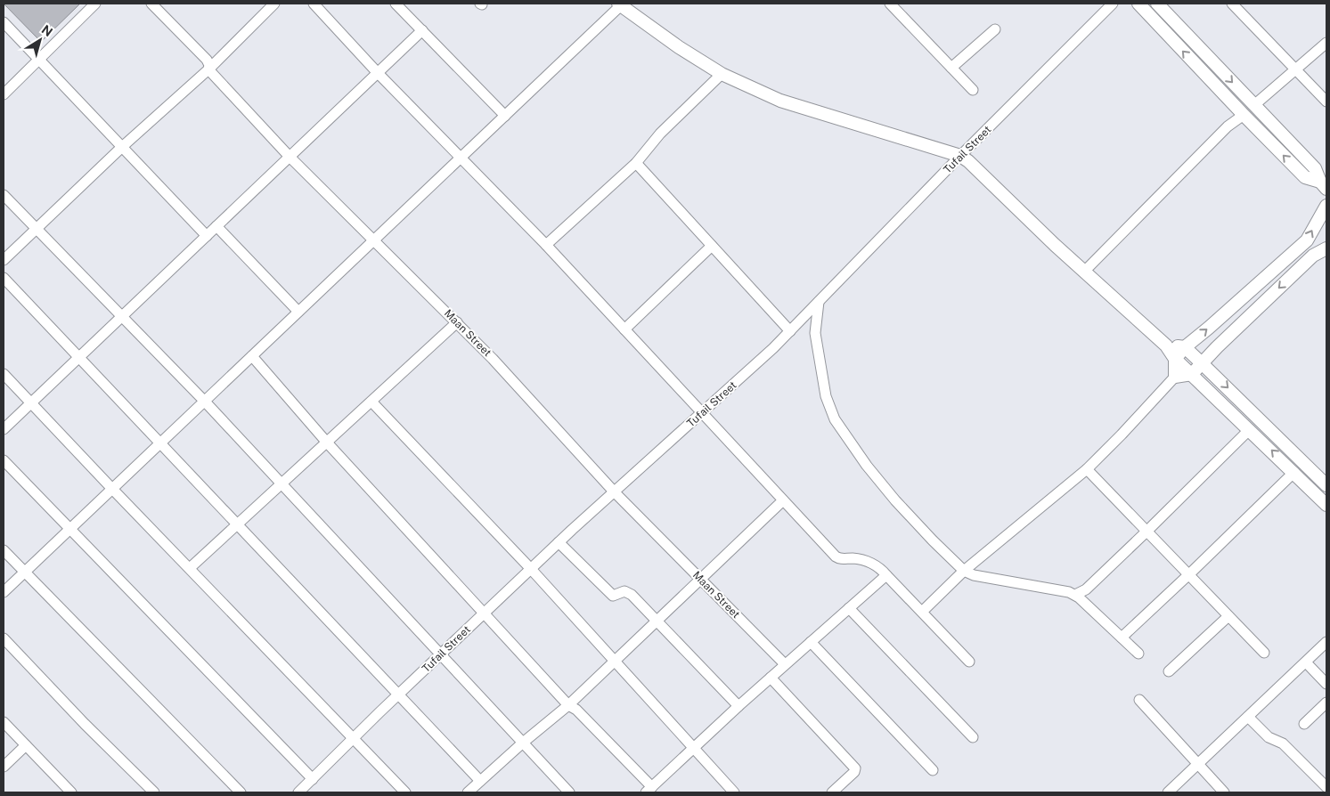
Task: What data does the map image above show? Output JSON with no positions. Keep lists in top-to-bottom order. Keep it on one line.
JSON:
{"streets":{"street":["Tufail Street","Maan Street"]},"crossings":[["Tufail Street","Maan Street"]],"north":"top right"}
